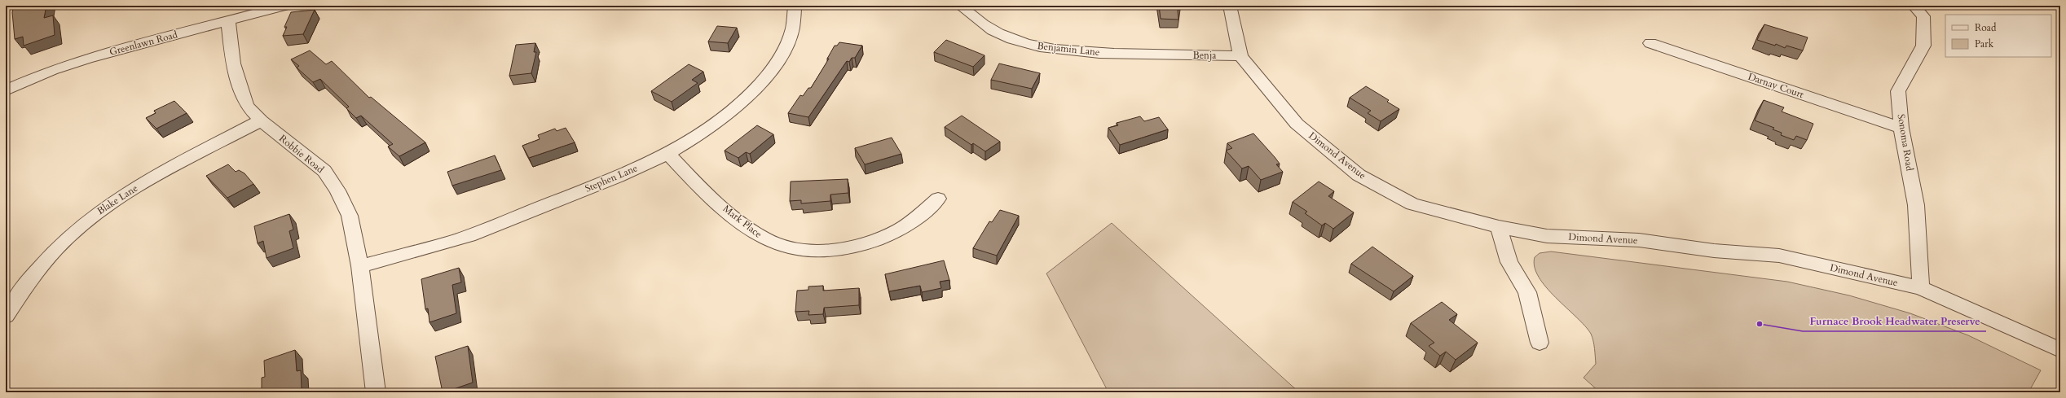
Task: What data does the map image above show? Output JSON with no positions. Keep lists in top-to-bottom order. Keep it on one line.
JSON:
{"streets":{"street":["Greenlawn Road","Benjamin Lane","Benja","Darnay Court","Sonoma Road","Robbie Road","Dimond Avenue","Stephen Lane","Blake Lane","Mark Place"]},"crossings":[["Greenlawn Road","Robbie Road"],["Benjamin Lane","Benja"],["Benja","Dimond Avenue"],["Darnay Court","Sonoma Road"],["Sonoma Road","Dimond Avenue"],["Robbie Road","Stephen Lane"],["Robbie Road","Blake Lane"],["Stephen Lane","Mark Place"]],"places":["Furnace Brook Headwater Preserve"],"legend":["Road","Park"]}
